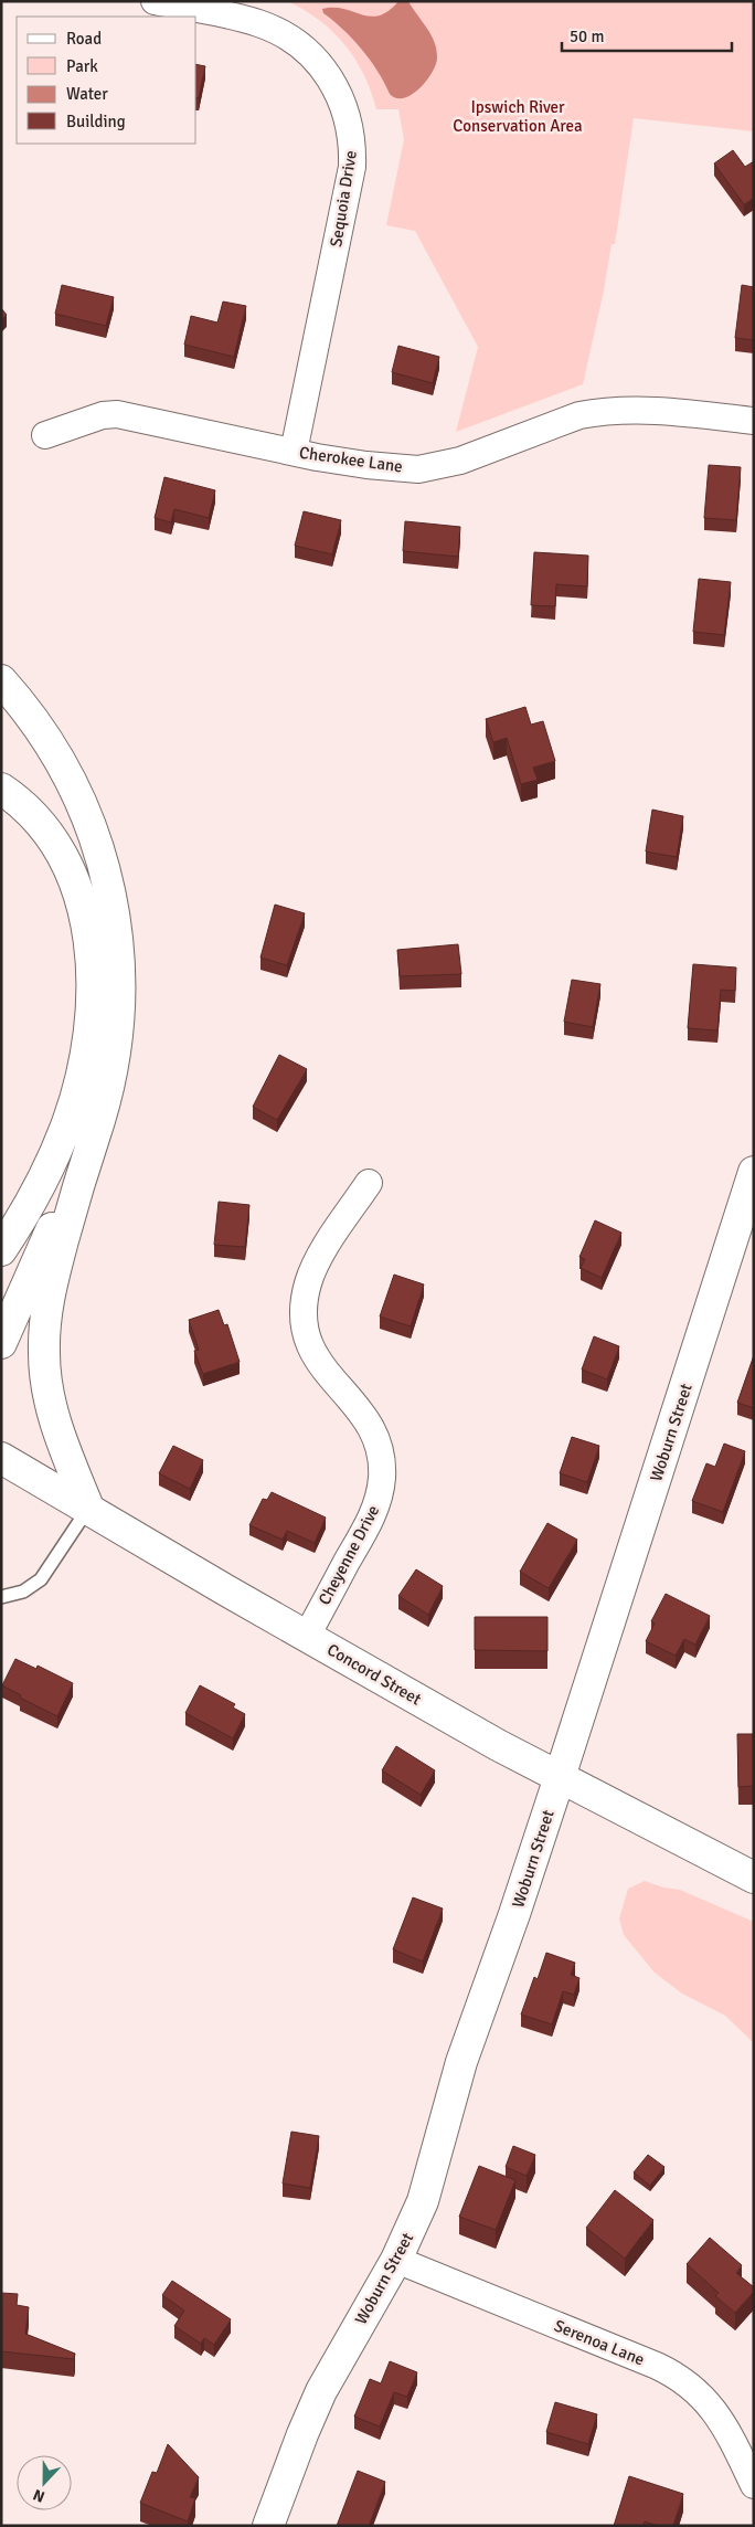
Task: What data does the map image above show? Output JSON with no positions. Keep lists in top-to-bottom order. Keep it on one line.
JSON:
{"streets":{"main road":["Woburn Street","Concord Street"],"street":["Sequoia Drive","Cherokee Lane","Cheyenne Drive","Serenoa Lane"]},"crossings":[["Sequoia Drive","Cherokee Lane"],["Woburn Street","Concord Street"],["Woburn Street","Serenoa Lane"],["Cheyenne Drive","Concord Street"]],"parks":["Ipswich River Conservation Area"],"legend":["Road","Park","Water","Building"],"scale_bar":"50 m","north":"bottom"}
